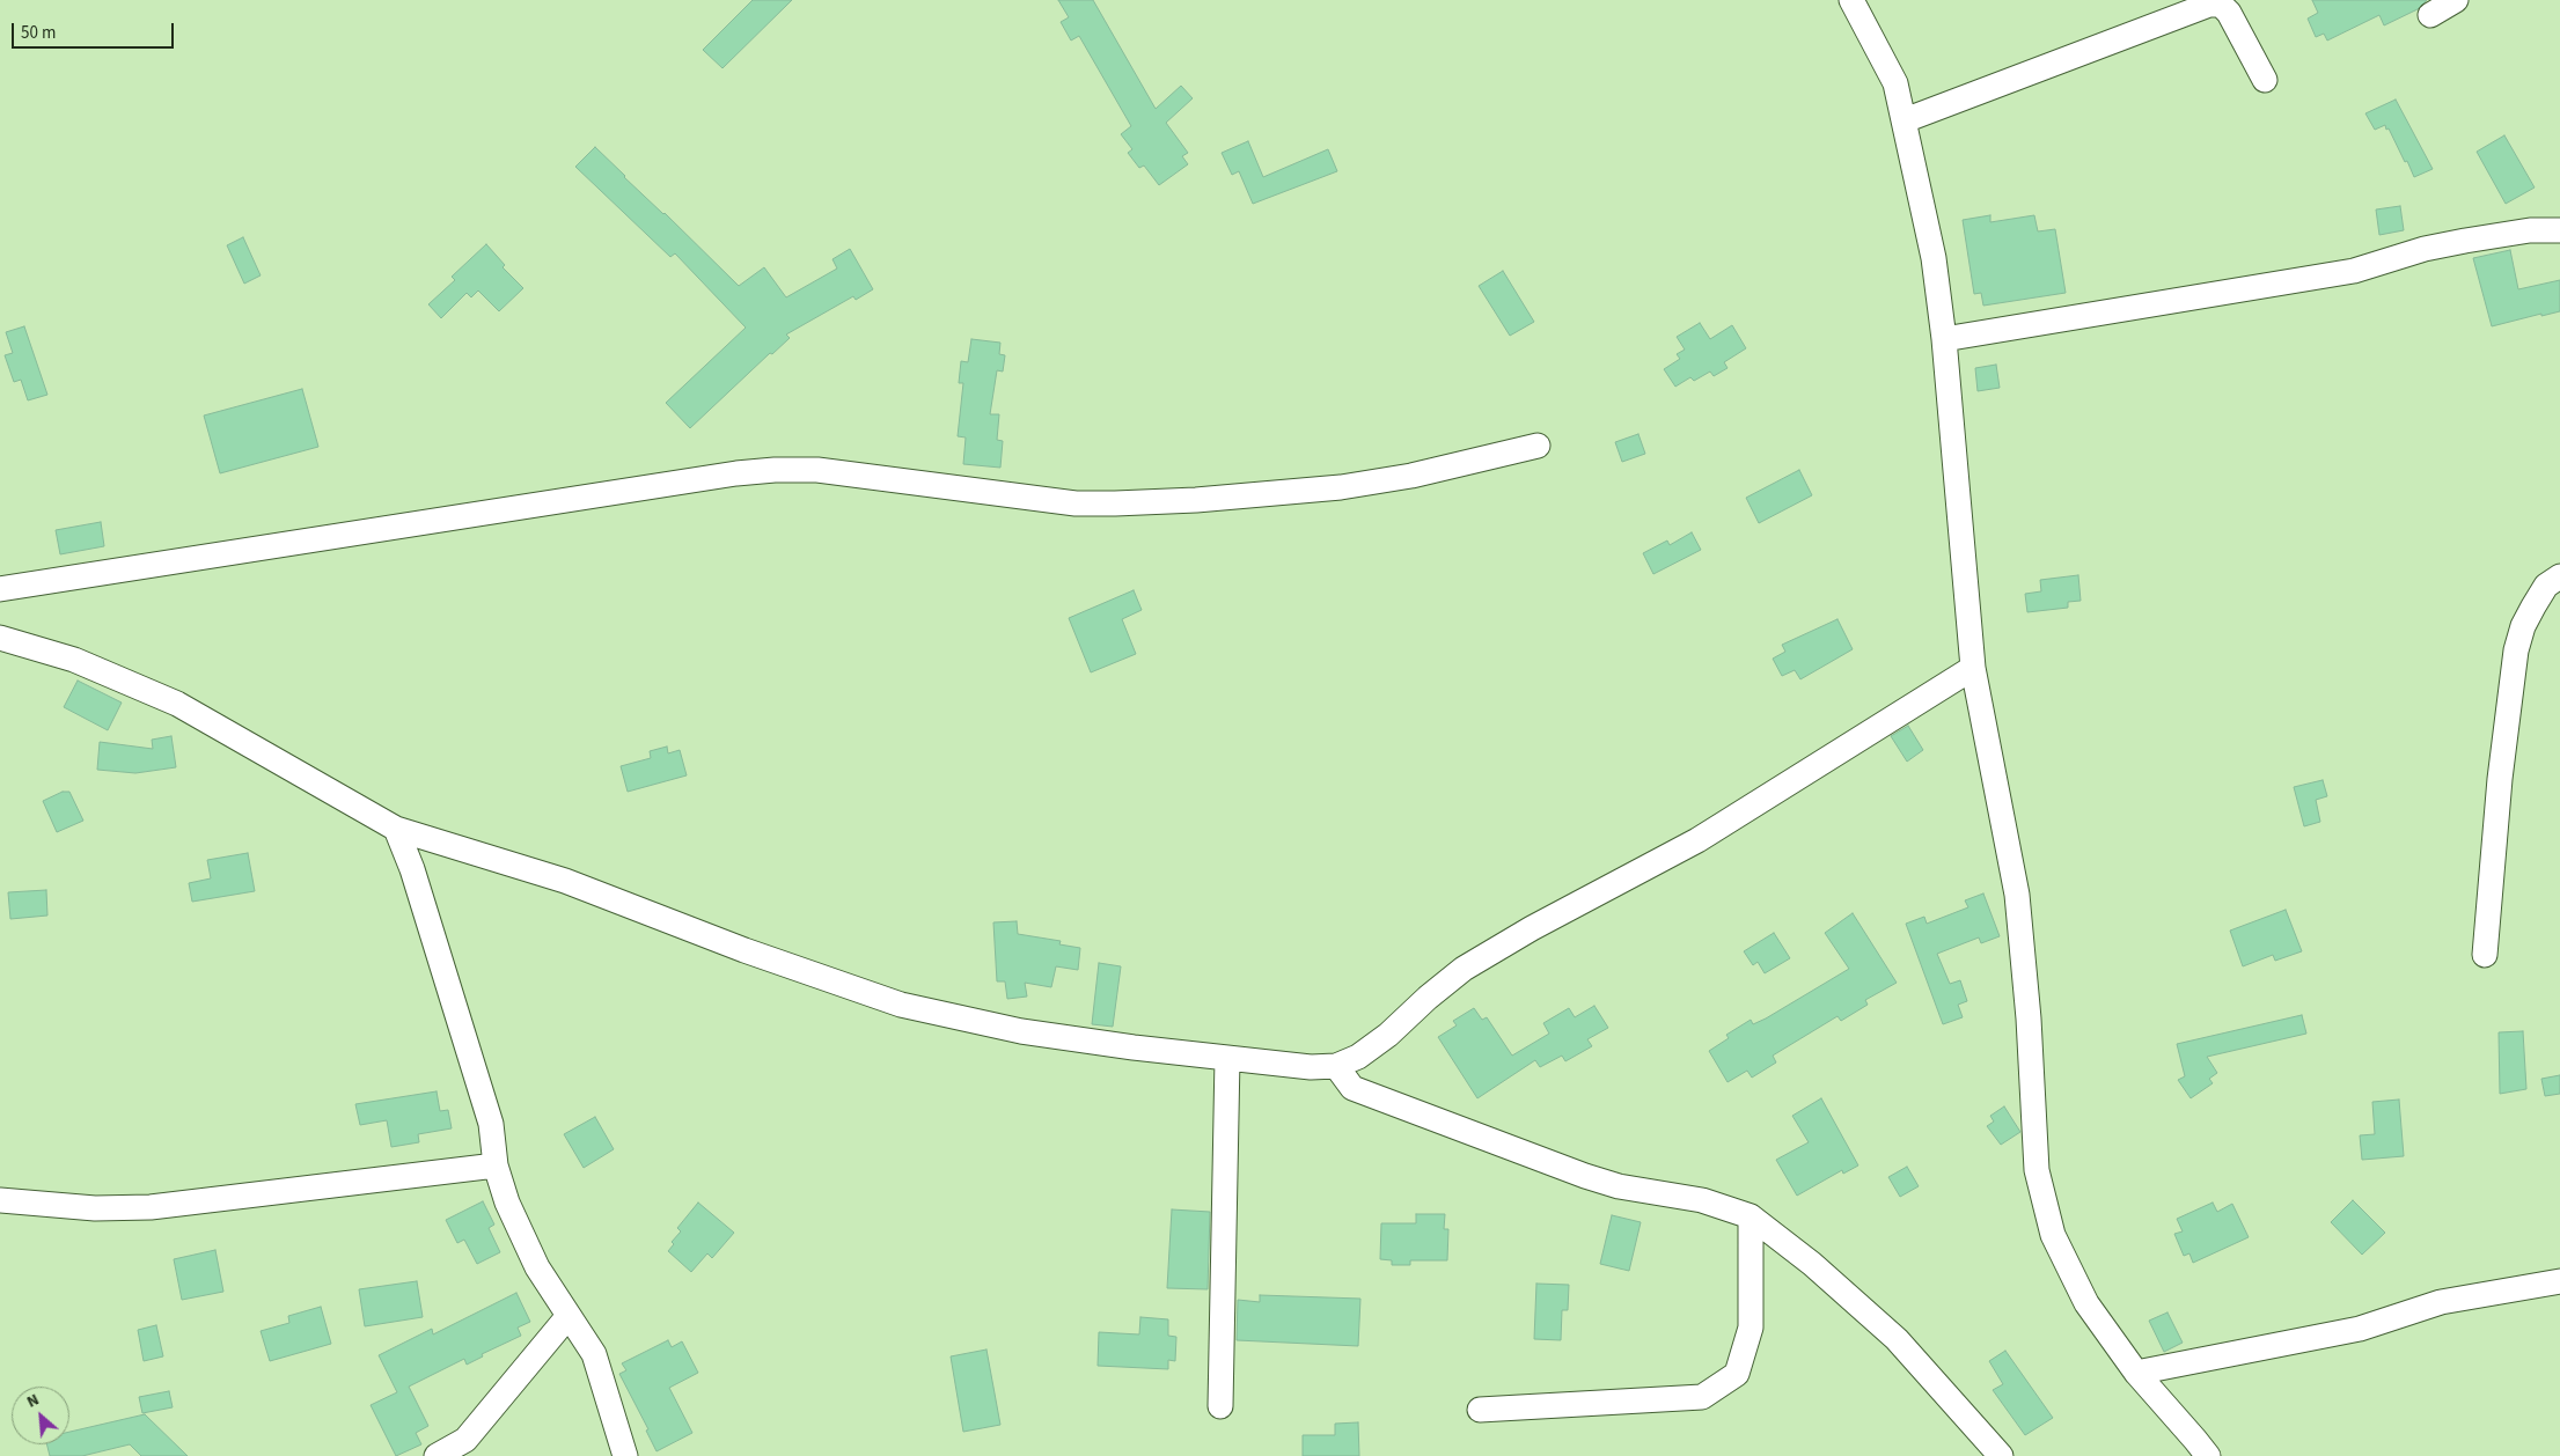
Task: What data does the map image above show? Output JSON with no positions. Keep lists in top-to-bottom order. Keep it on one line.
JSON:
{"scale_bar":"50 m","north":"top left"}
